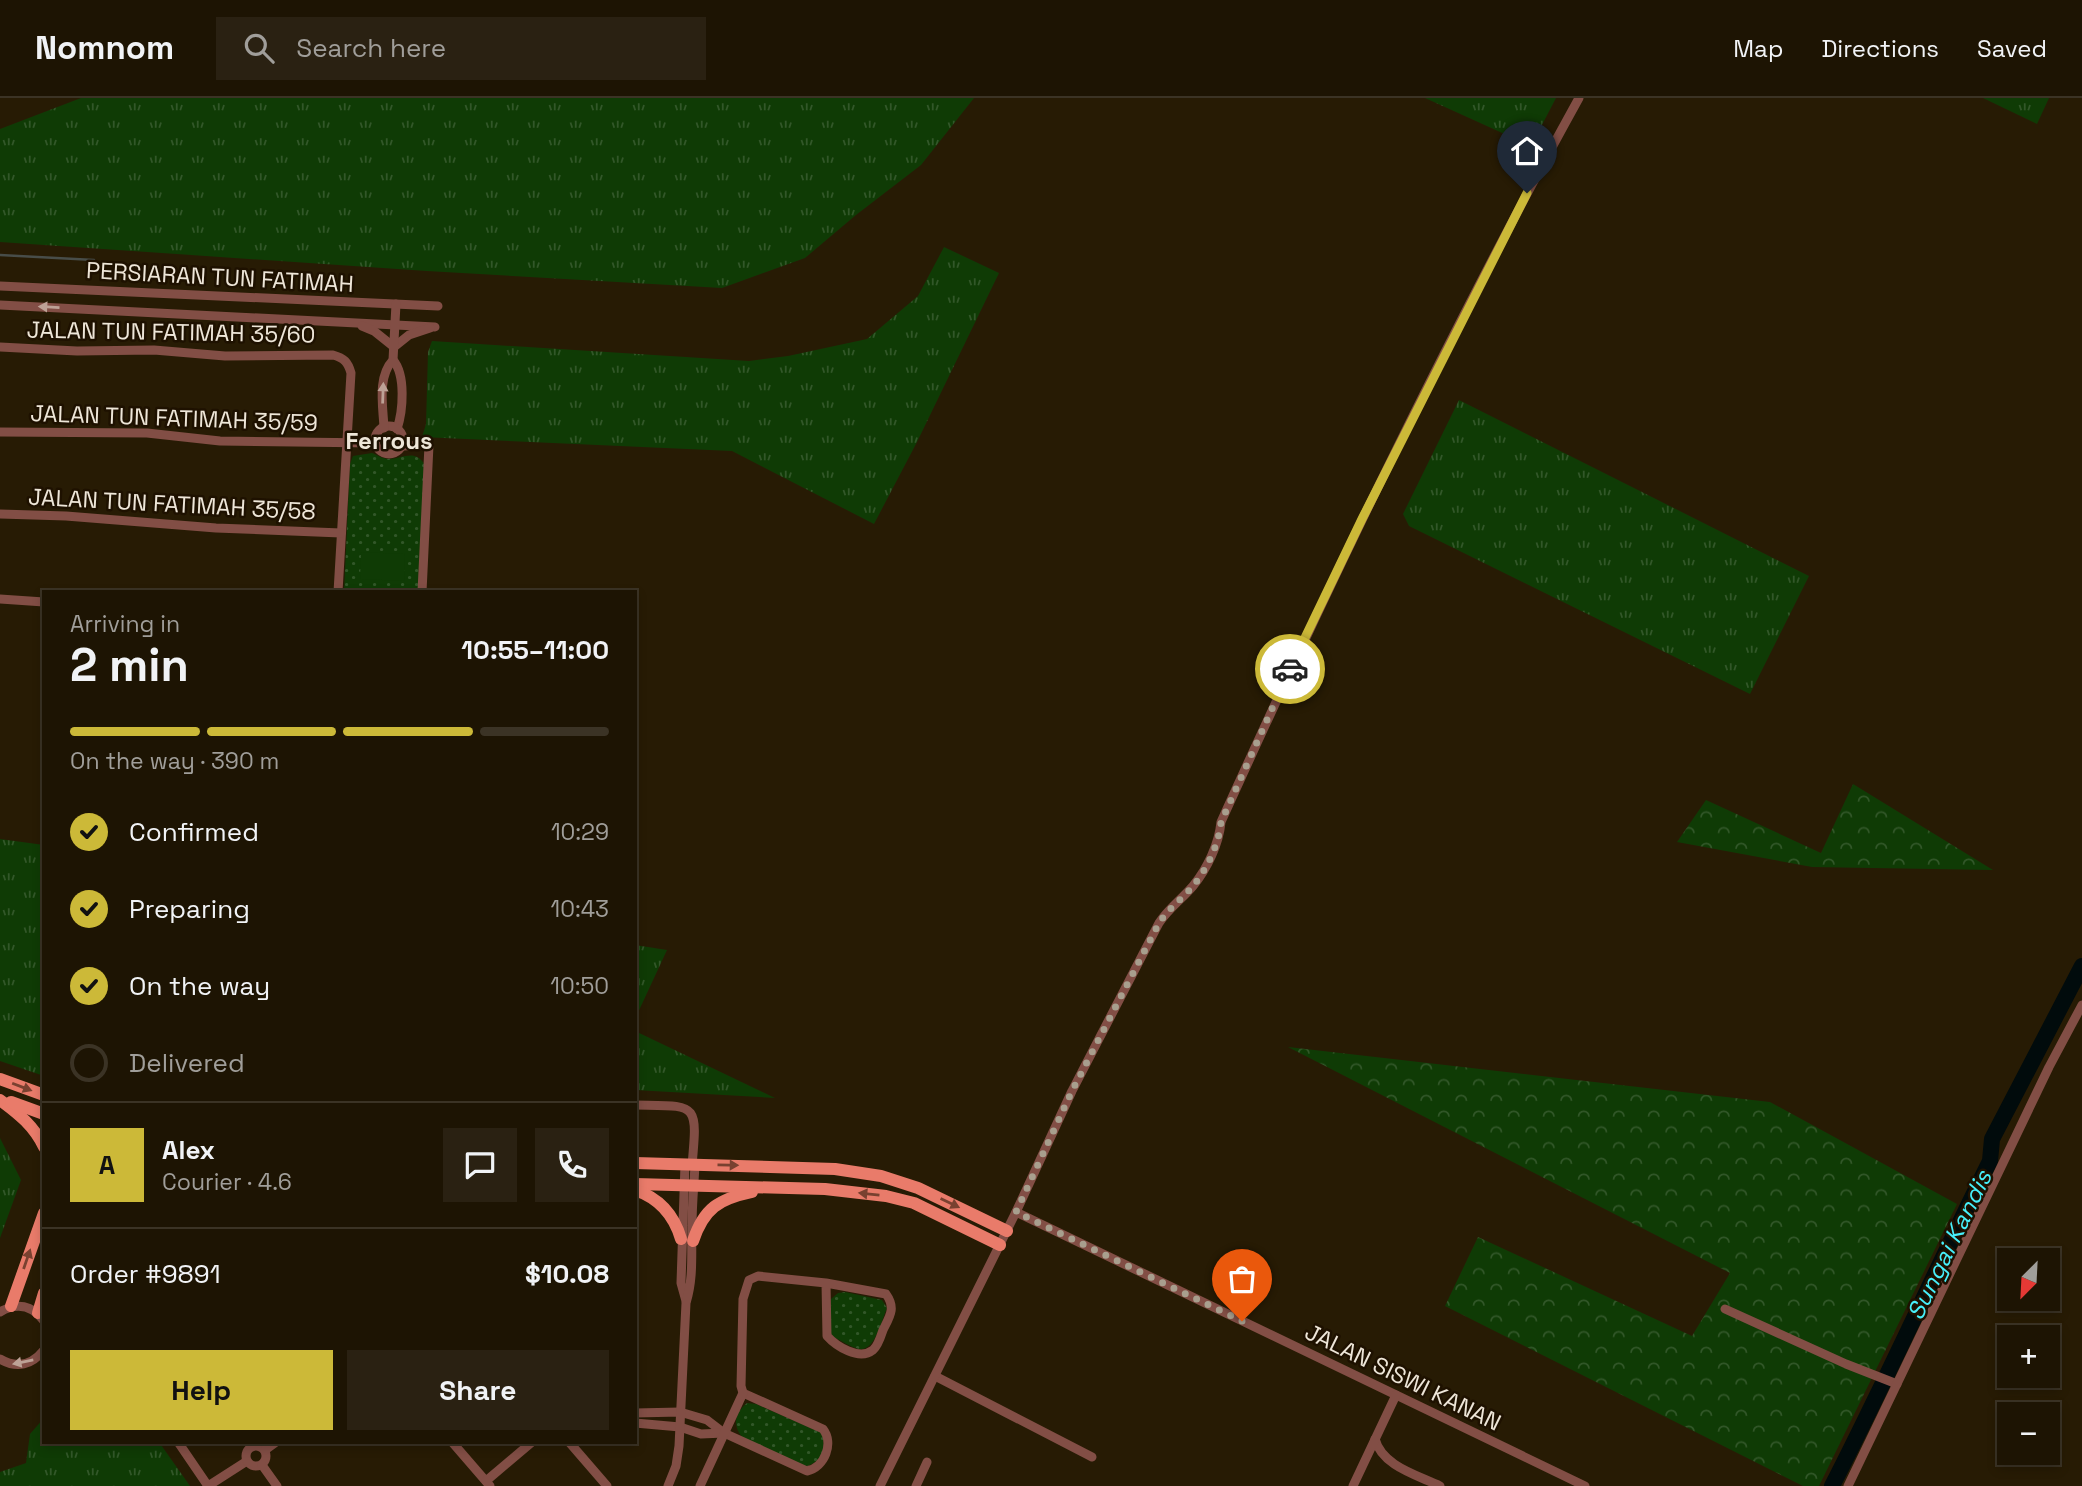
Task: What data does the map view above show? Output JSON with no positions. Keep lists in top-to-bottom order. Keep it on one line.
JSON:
{"streets":{"street":["PERSIARAN TUN FATIMAH","JALAN TUN FATIMAH 35/60","JALAN TUN FATIMAH 35/59","JALAN TUN FATIMAH 35/58","JALAN SISWI KANAN"]},"crossings":[["JALAN TUN FATIMAH 35/60","JALAN TUN FATIMAH 35/59"]],"districts":["Ferrous"],"water":["Sungai Kandis"],"north":"bottom left","page":{"header":"Nomnom","search":"Search here","nav":["Map","Directions","Saved"],"heading":["2 min","Arriving in","10:55–11:00"],"panel":["Alex","Courier · 4.6","Order #9891","$10.08"],"bar":"On the way · 390 m","list":[["Confirmed","10:29"],["Preparing","10:43"],["On the way","10:50"],"Delivered"],"round":"A","map_buttons":["+","−"],"buttons":["Help","Share"]}}
